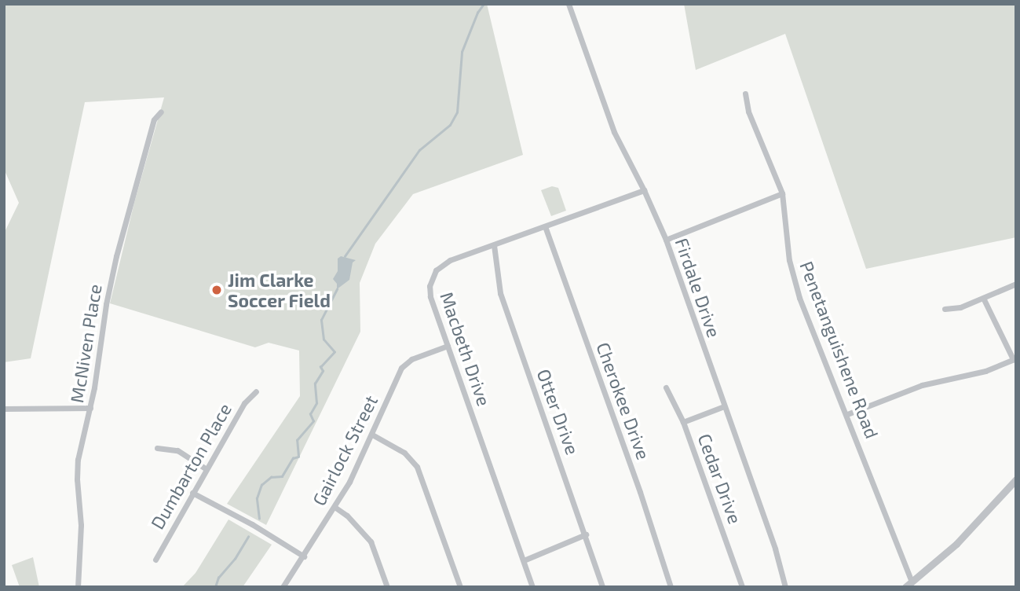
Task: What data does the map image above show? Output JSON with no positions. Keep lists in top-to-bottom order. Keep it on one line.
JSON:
{"streets":{"street":["Firdale Drive","McNiven Place","Macbeth Drive","Penetanguishene Road","Cherokee Drive","Otter Drive","Gairlock Street","Dumbarton Place","Cedar Drive"]},"crossings":[["Firdale Drive","Macbeth Drive"],["Firdale Drive","Cedar Drive"],["Macbeth Drive","Cherokee Drive"],["Macbeth Drive","Otter Drive"],["Macbeth Drive","Gairlock Street"]],"places":["Jim Clarke Soccer Field"]}
